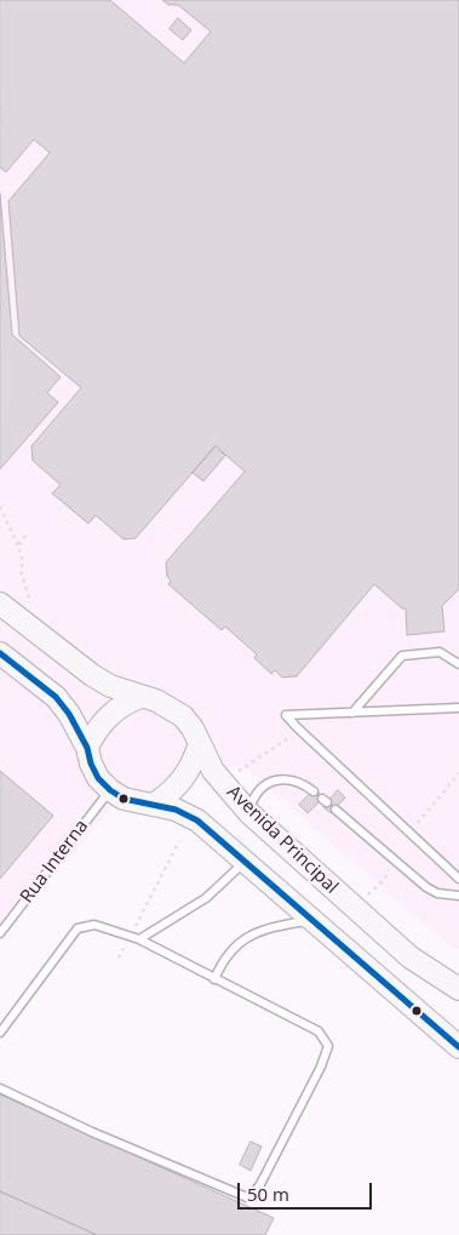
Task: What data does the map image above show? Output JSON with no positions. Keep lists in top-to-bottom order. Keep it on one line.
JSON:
{"streets":{"street":["Avenida Principal"],"lane":["Rua Interna"]},"crossings":[["Avenida Principal","Rua Interna"]],"scale_bar":"50 m"}
